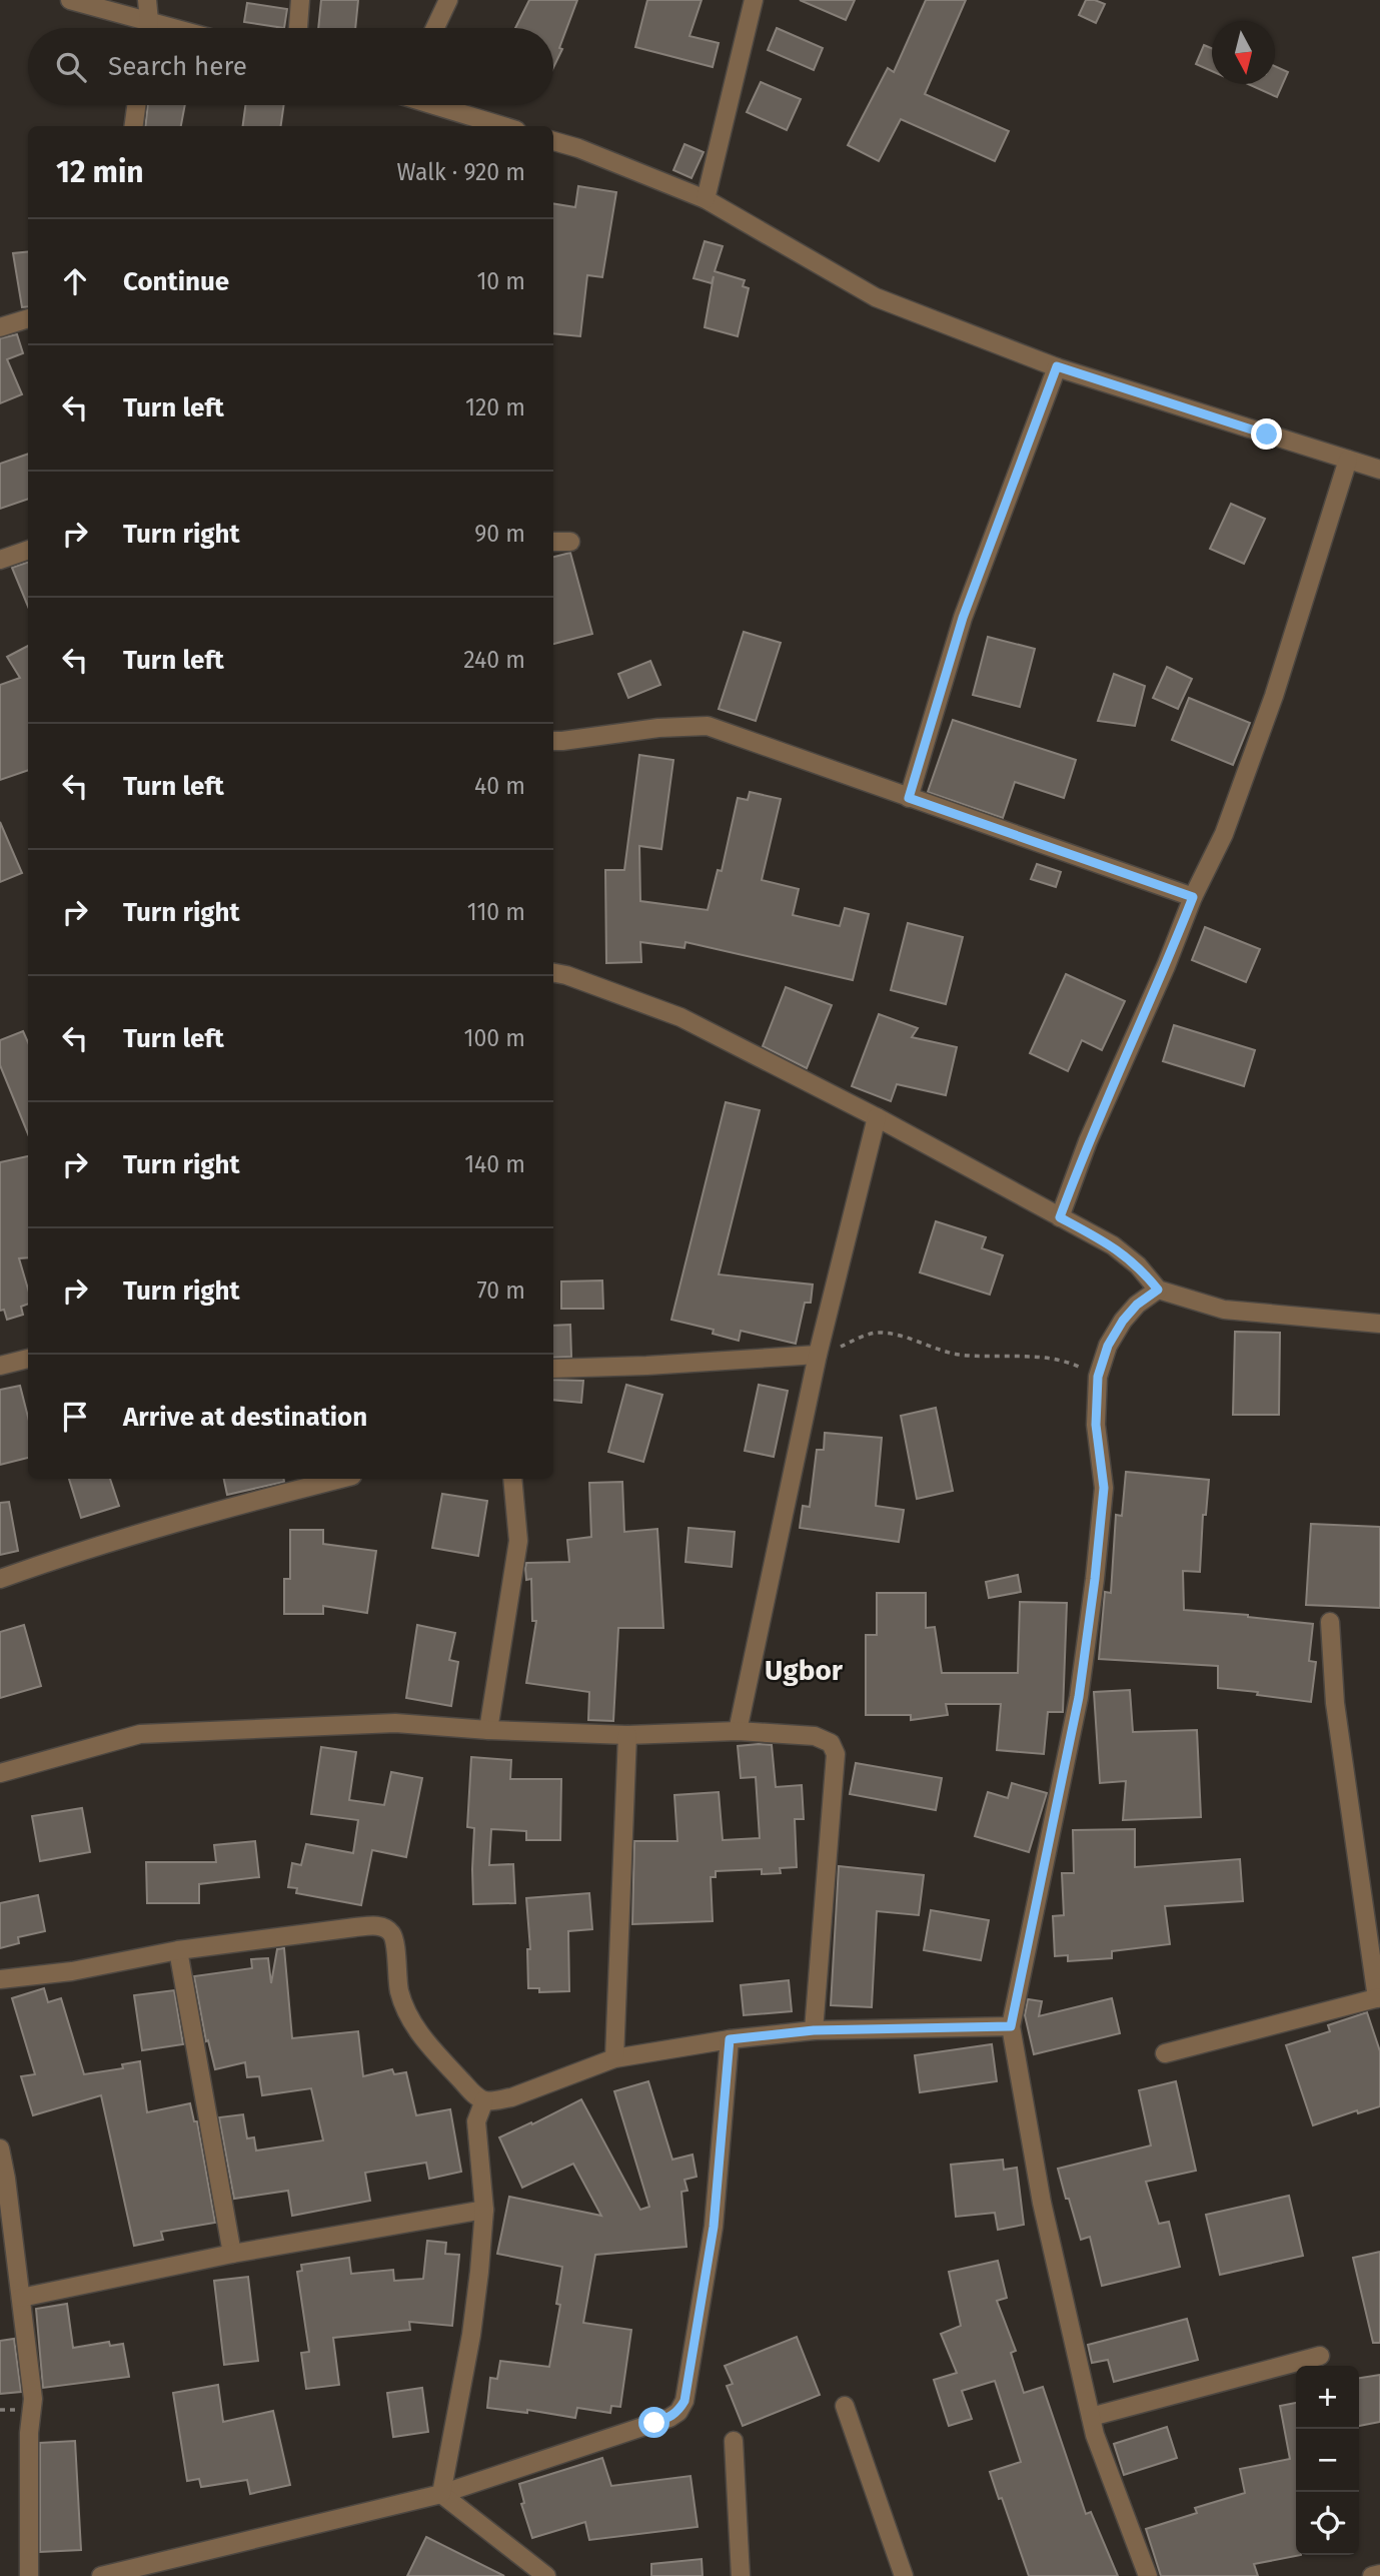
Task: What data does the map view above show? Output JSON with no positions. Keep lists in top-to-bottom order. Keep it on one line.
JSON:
{"districts":["Ugbor"],"north":"bottom","page":{"search":"Search here","heading":["12 min","Walk · 920 m"],"list":[["Continue","10 m"],["Turn left","120 m"],["Turn right","90 m"],["Turn left","240 m"],["Turn left","40 m"],["Turn right","110 m"],["Turn left","100 m"],["Turn right","140 m"],["Turn right","70 m"],"Arrive at destination"],"map_buttons":["+","−"]}}
